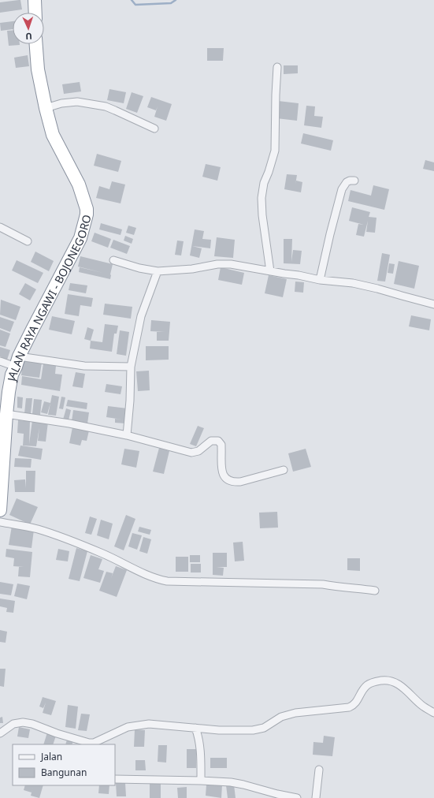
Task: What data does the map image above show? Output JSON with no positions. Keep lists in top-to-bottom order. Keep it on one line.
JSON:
{"streets":{"highway":["JALAN RAYA NGAWI - BOJONEGORO"]},"legend":["Jalan","Bangunan"],"north":"bottom"}
